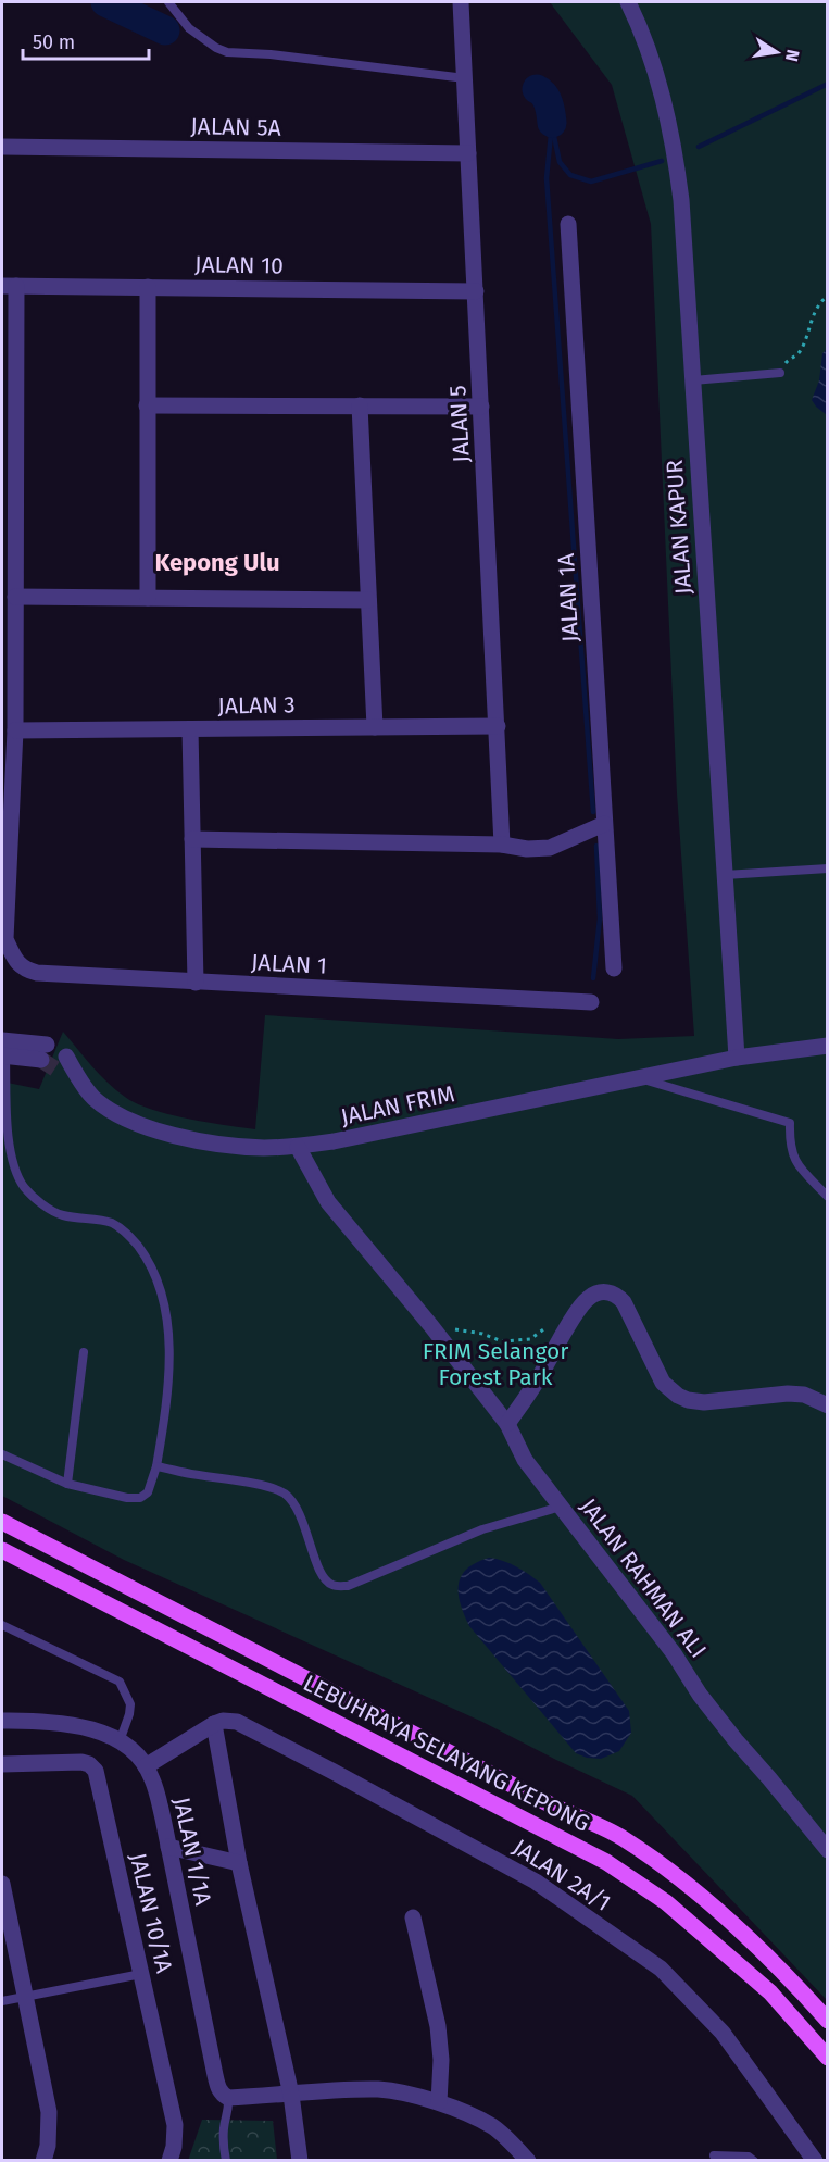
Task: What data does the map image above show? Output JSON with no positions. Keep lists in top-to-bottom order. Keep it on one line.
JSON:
{"streets":{"main road":["LEBUHRAYA SELAYANG KEPONG"],"street":["JALAN 5A","JALAN 10","JALAN 5","JALAN KAPUR","JALAN 1A","JALAN 3","JALAN 1","JALAN FRIM","JALAN RAHMAN ALI","JALAN 1/1A","JALAN 2A/1","JALAN 10/1A"]},"crossings":[["JALAN 5A","JALAN 5"],["JALAN 10","JALAN 5"],["JALAN 5","JALAN 3"],["JALAN KAPUR","JALAN FRIM"],["JALAN FRIM","JALAN RAHMAN ALI"]],"districts":["Kepong Ulu"],"parks":["FRIM Selangor Forest Park"],"scale_bar":"50 m","north":"right"}
